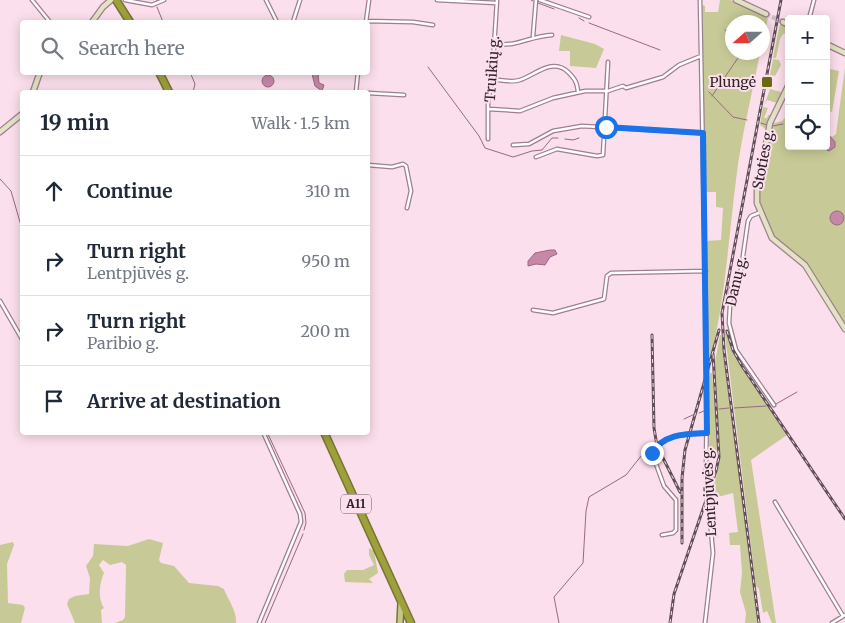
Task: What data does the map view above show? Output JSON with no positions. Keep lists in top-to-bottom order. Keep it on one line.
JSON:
{"streets":{"highway":["A11"],"main road":["Stoties g."],"street":["Truikių g.","Danų g.","Lentpjūvės g."]},"crossings":[["Stoties g.","Danų g."]],"places":{"transit":["Plungė"]},"north":"left","page":{"map_buttons":["+","−"],"search":"Search here","heading":["19 min","Walk · 1.5 km"],"list":[["Continue","310 m"],["Turn right","Lentpjūvės g.","950 m"],["Turn right","Paribio g.","200 m"],"Arrive at destination"]}}
